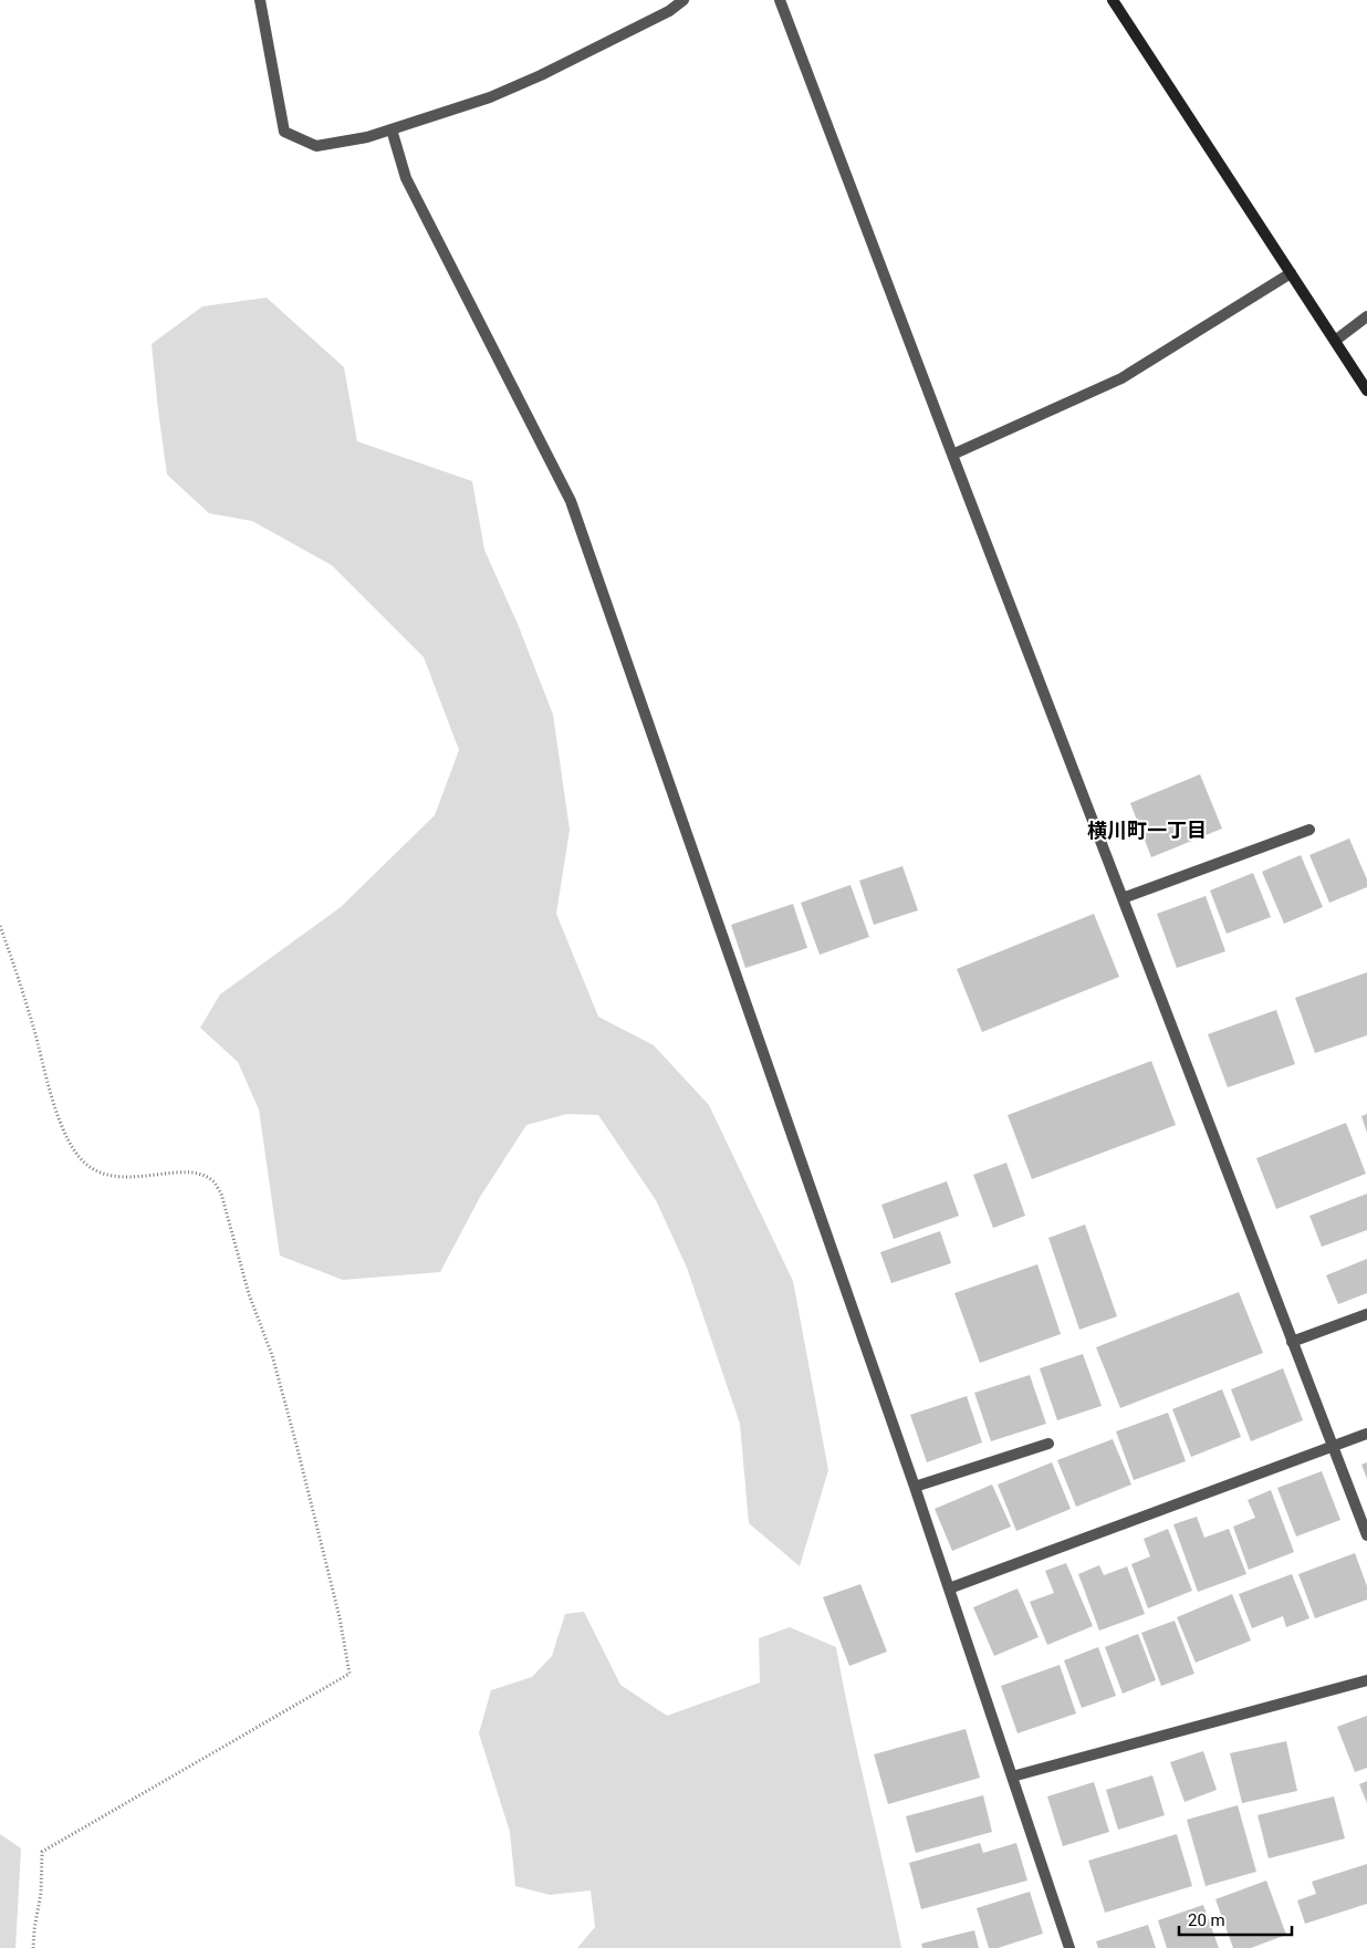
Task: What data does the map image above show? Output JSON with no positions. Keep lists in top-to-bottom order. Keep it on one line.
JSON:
{"districts":["横川町一丁目"],"scale_bar":"20 m"}
